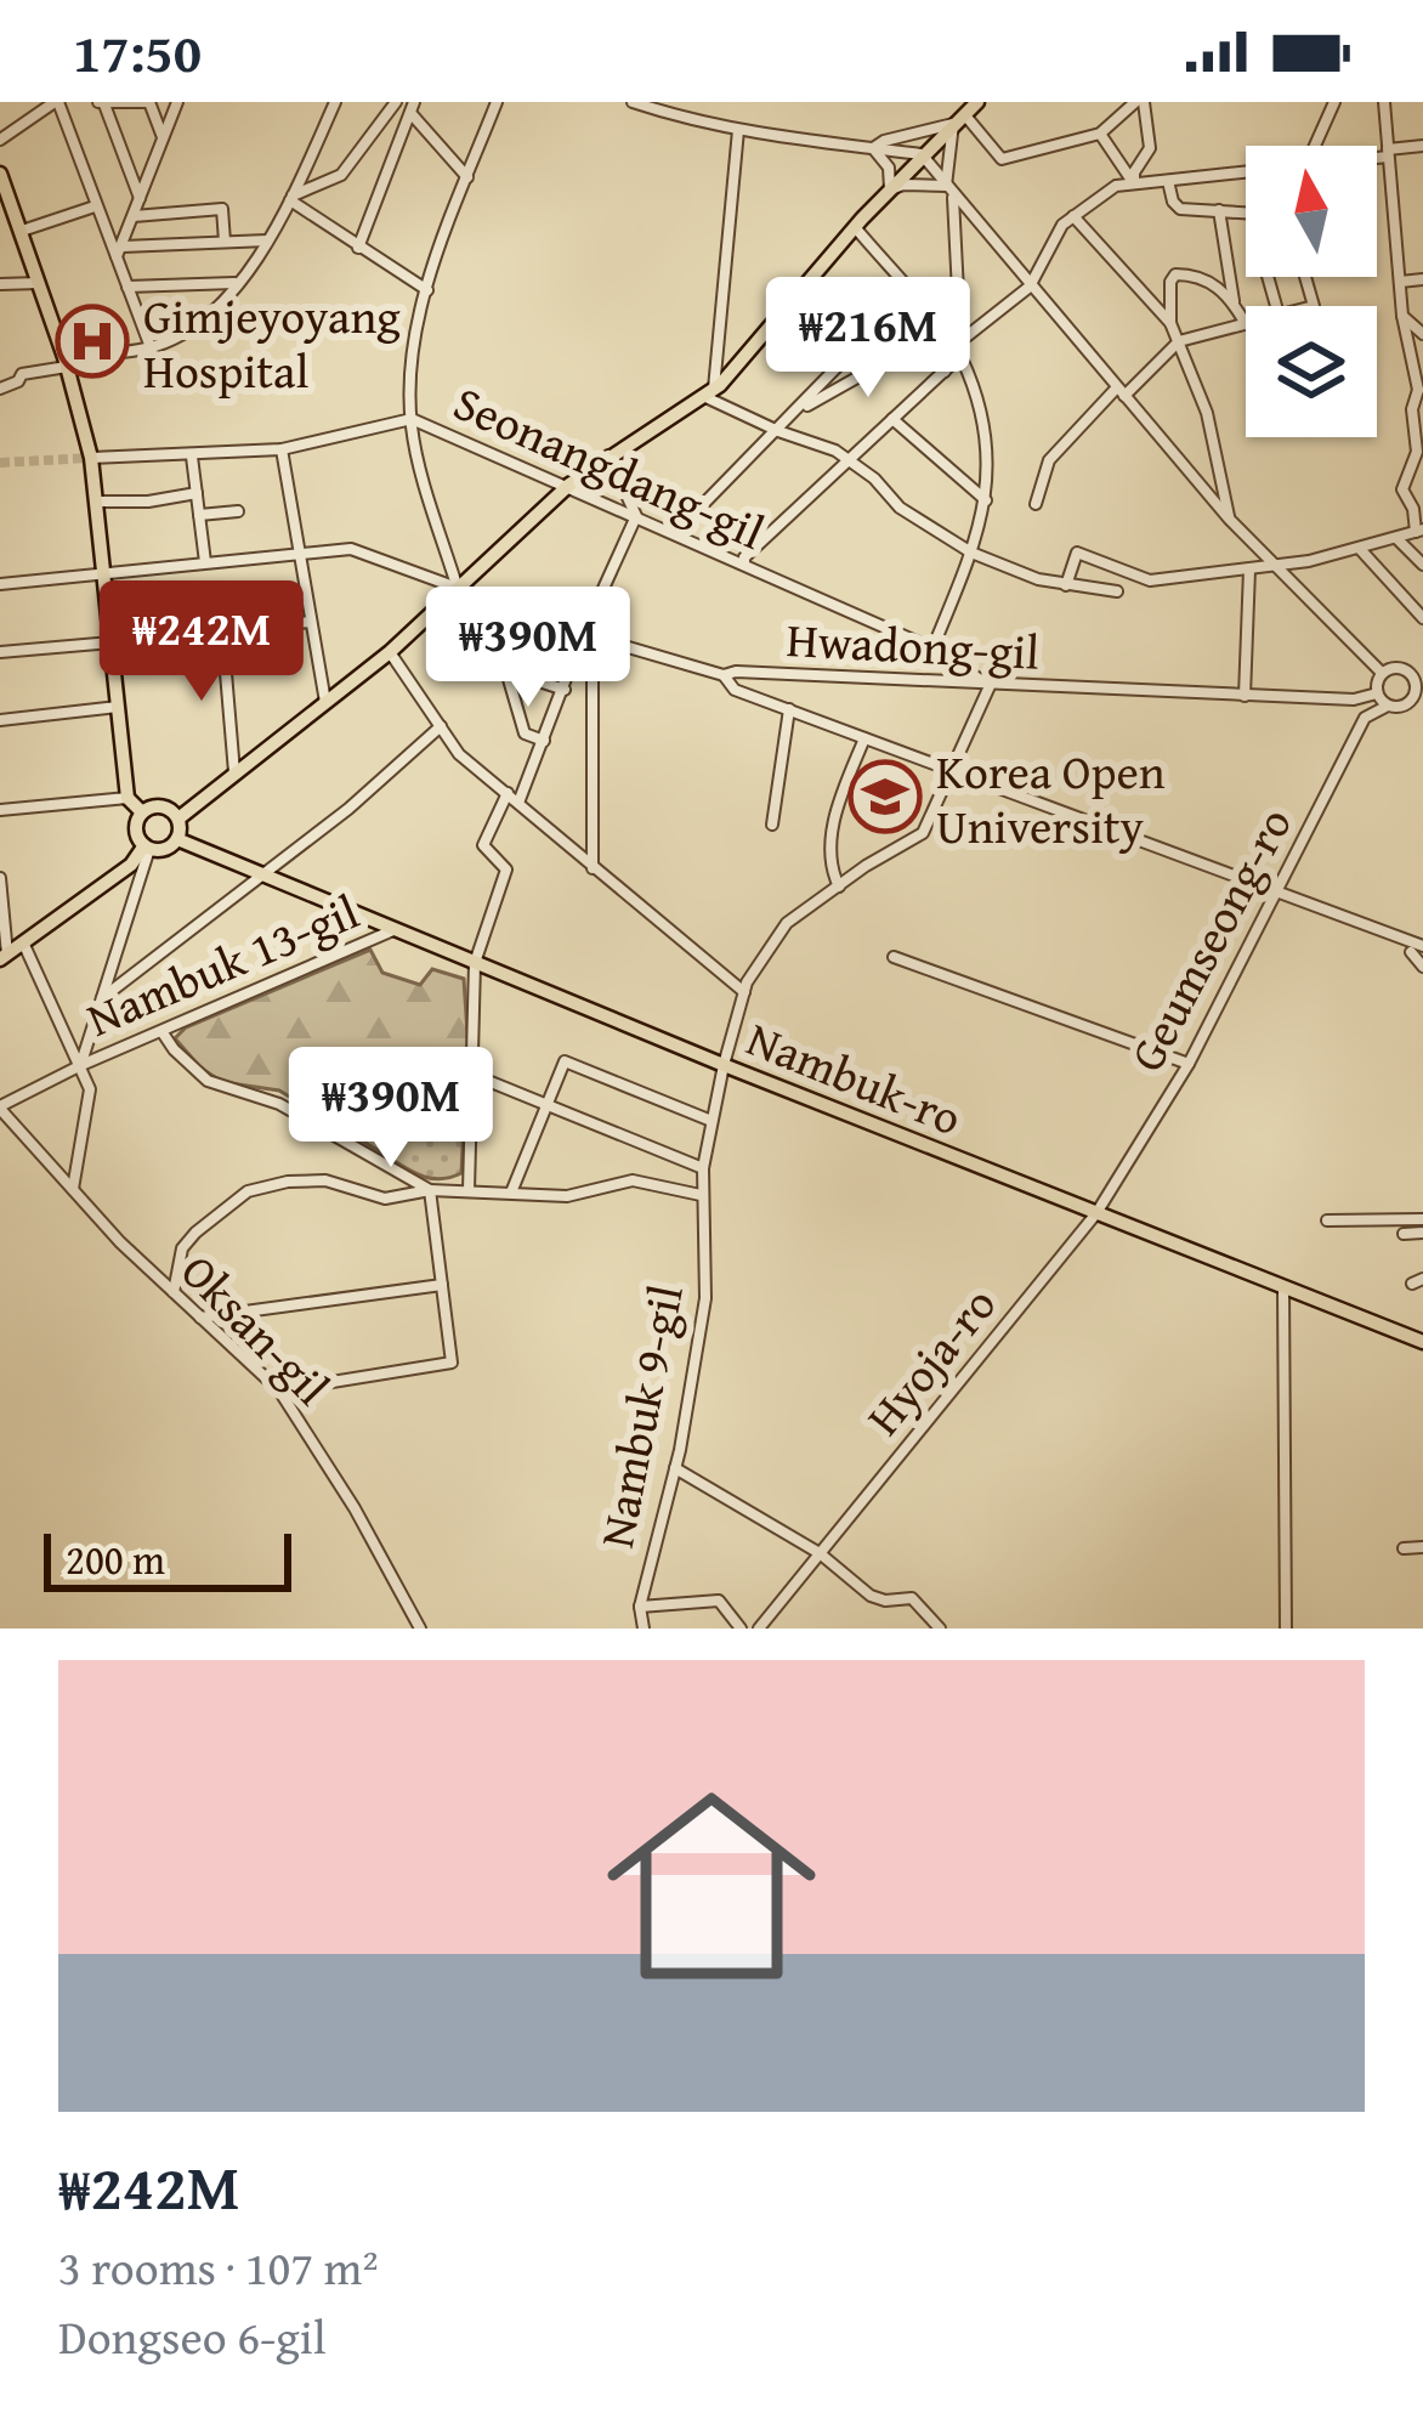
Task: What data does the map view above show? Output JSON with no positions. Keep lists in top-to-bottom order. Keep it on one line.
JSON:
{"streets":{"main road":["Nambuk-ro"],"street":["Seonangdang-gil","Hwadong-gil","Geumseong-ro","Nambuk 13-gil","Oksan-gil","Hyoja-ro","Nambuk 9-gil"]},"crossings":[["Seonangdang-gil","Hwadong-gil"],["Seonangdang-gil","Nambuk 9-gil"],["Hwadong-gil","Geumseong-ro"],["Hwadong-gil","Nambuk 9-gil"],["Geumseong-ro","Nambuk-ro"],["Geumseong-ro","Hyoja-ro"],["Nambuk 13-gil","Nambuk-ro"],["Nambuk 13-gil","Oksan-gil"],["Nambuk-ro","Hyoja-ro"],["Nambuk-ro","Nambuk 9-gil"]],"places":{"hospital":["Gimjeyoyang Hospital"],"school or university":["Korea Open University"]},"scale_bar":"200 m","north":"top","page":{"status":"17:50","price":["₩216M","₩242M","₩390M","₩390M"],"scale":"200 m","list":[{"name":"₩242M","note":"3 rooms · 107 m² · Dongseo 6-gil"}]}}
